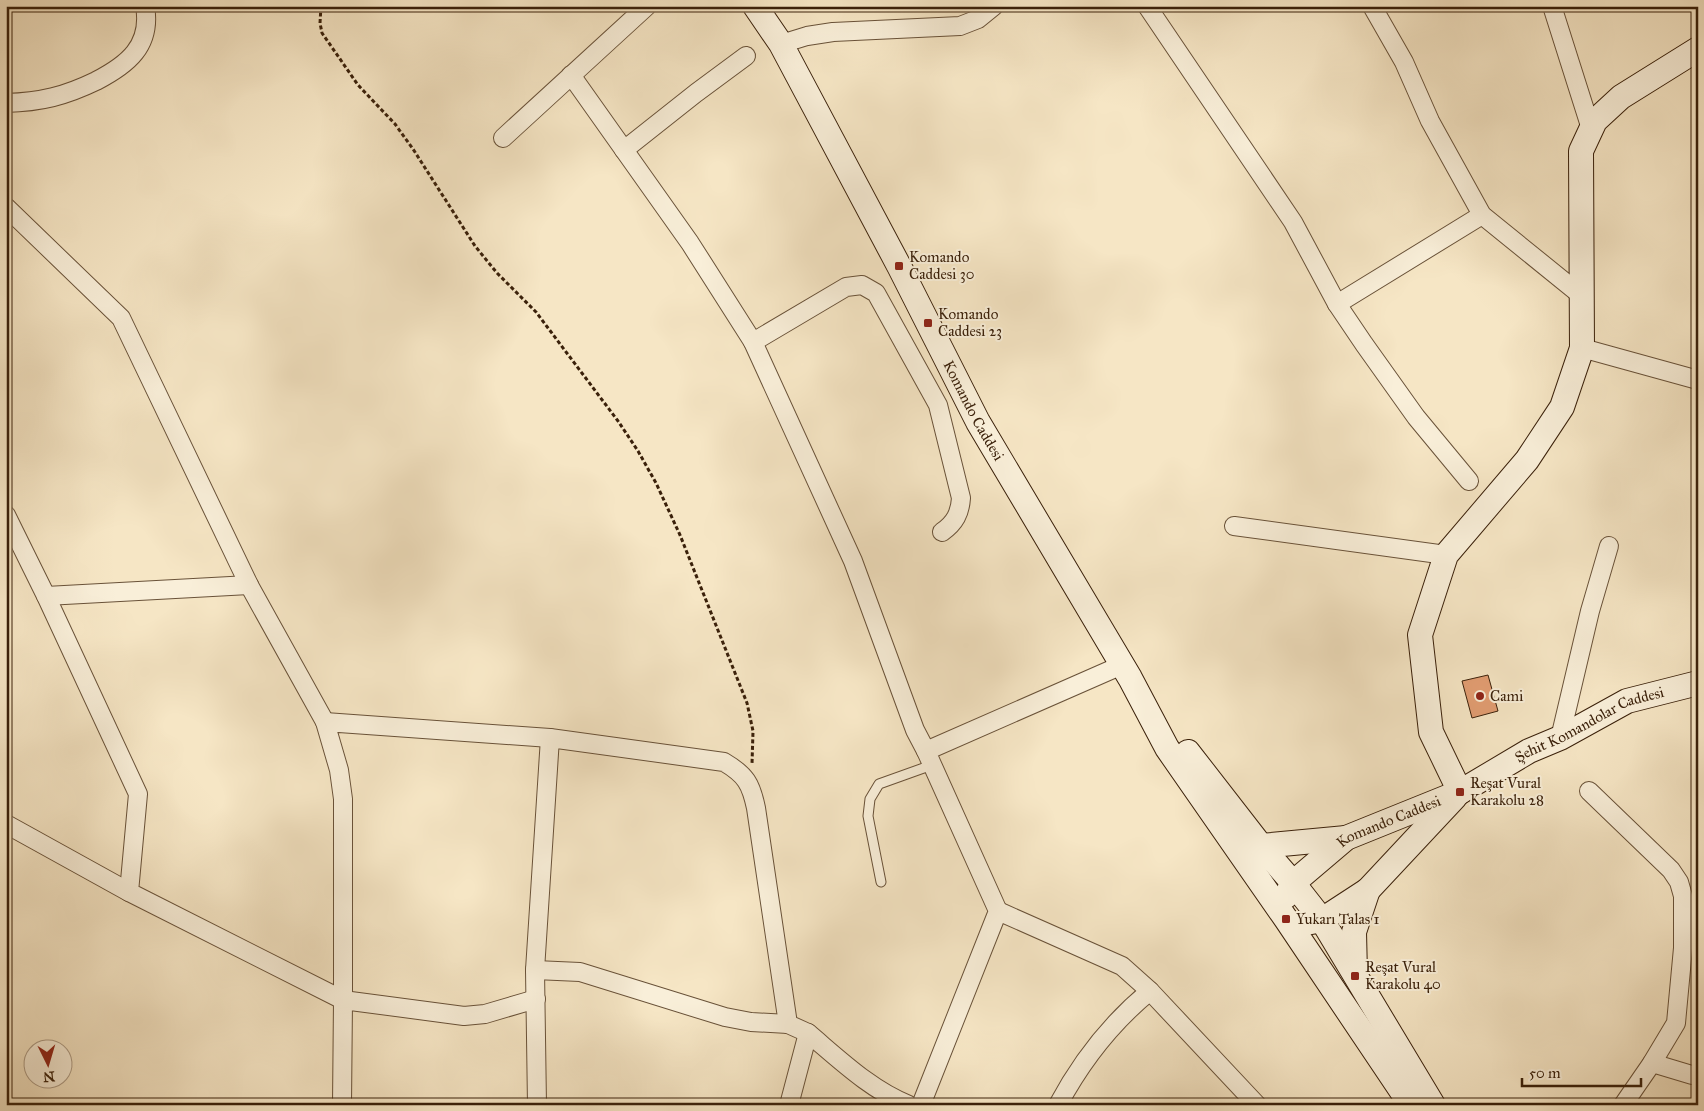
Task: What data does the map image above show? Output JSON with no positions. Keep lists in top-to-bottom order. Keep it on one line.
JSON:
{"streets":{"street":["Komando Caddesi","Şehit Komandolar Caddesi"]},"crossings":[["Komando Caddesi","Şehit Komandolar Caddesi"]],"places":{"transit":["Komando Caddesi 30","Komando Caddesi 23","Reşat Vural Karakolu 28","Yukarı Talas 1","Reşat Vural Karakolu 40"],"other":["Cami"]},"scale_bar":"50 m","north":"bottom"}
